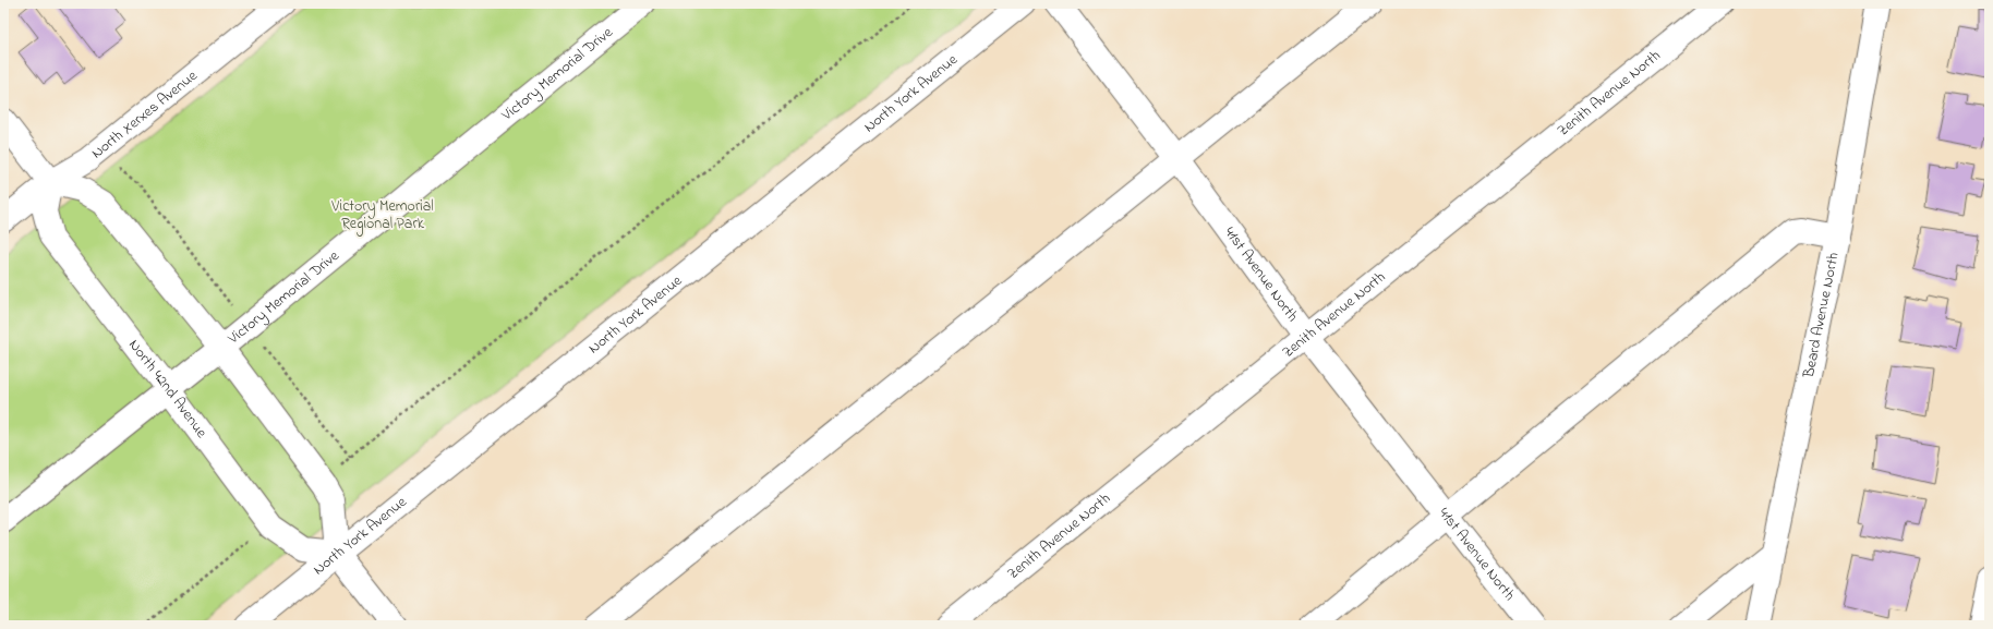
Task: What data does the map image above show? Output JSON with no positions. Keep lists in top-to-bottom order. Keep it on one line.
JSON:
{"streets":{"street":["Victory Memorial Drive","Zenith Avenue North","North York Avenue","North Xerxes Avenue","41st Avenue North","Beard Avenue North","North 42nd Avenue"]},"crossings":[["Victory Memorial Drive","North 42nd Avenue"],["Zenith Avenue North","41st Avenue North"],["North York Avenue","North 42nd Avenue"],["North Xerxes Avenue","North 42nd Avenue"]],"parks":["Victory Memorial Regional Park"]}
